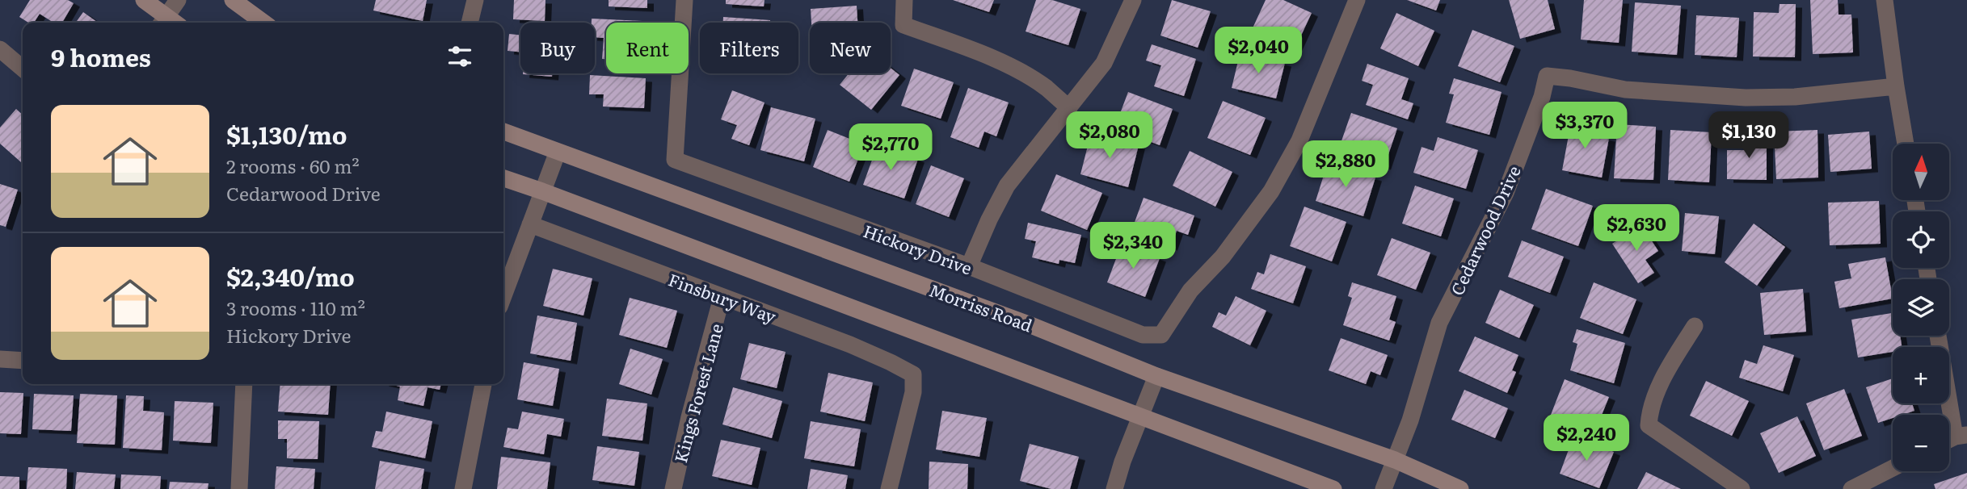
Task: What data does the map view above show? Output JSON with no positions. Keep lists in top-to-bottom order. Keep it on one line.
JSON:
{"streets":{"main road":["Morriss Road"],"street":["Cedarwood Drive","Hickory Drive","Finsbury Way","Kings Forest Lane"]},"crossings":[["Cedarwood Drive","Morriss Road"],["Finsbury Way","Kings Forest Lane"]],"north":"top","page":{"chip":["Buy","Rent","Filters","New"],"heading":"9 homes","price":["$2,040","$3,370","$2,080","$1,130","$2,770","$2,880","$2,630","$2,340","$2,240"],"list":[{"name":"$1,130/mo","note":"2 rooms · 60 m² · Cedarwood Drive"},{"name":"$2,340/mo","note":"3 rooms · 110 m² · Hickory Drive"}],"map_buttons":["+","−"]}}
